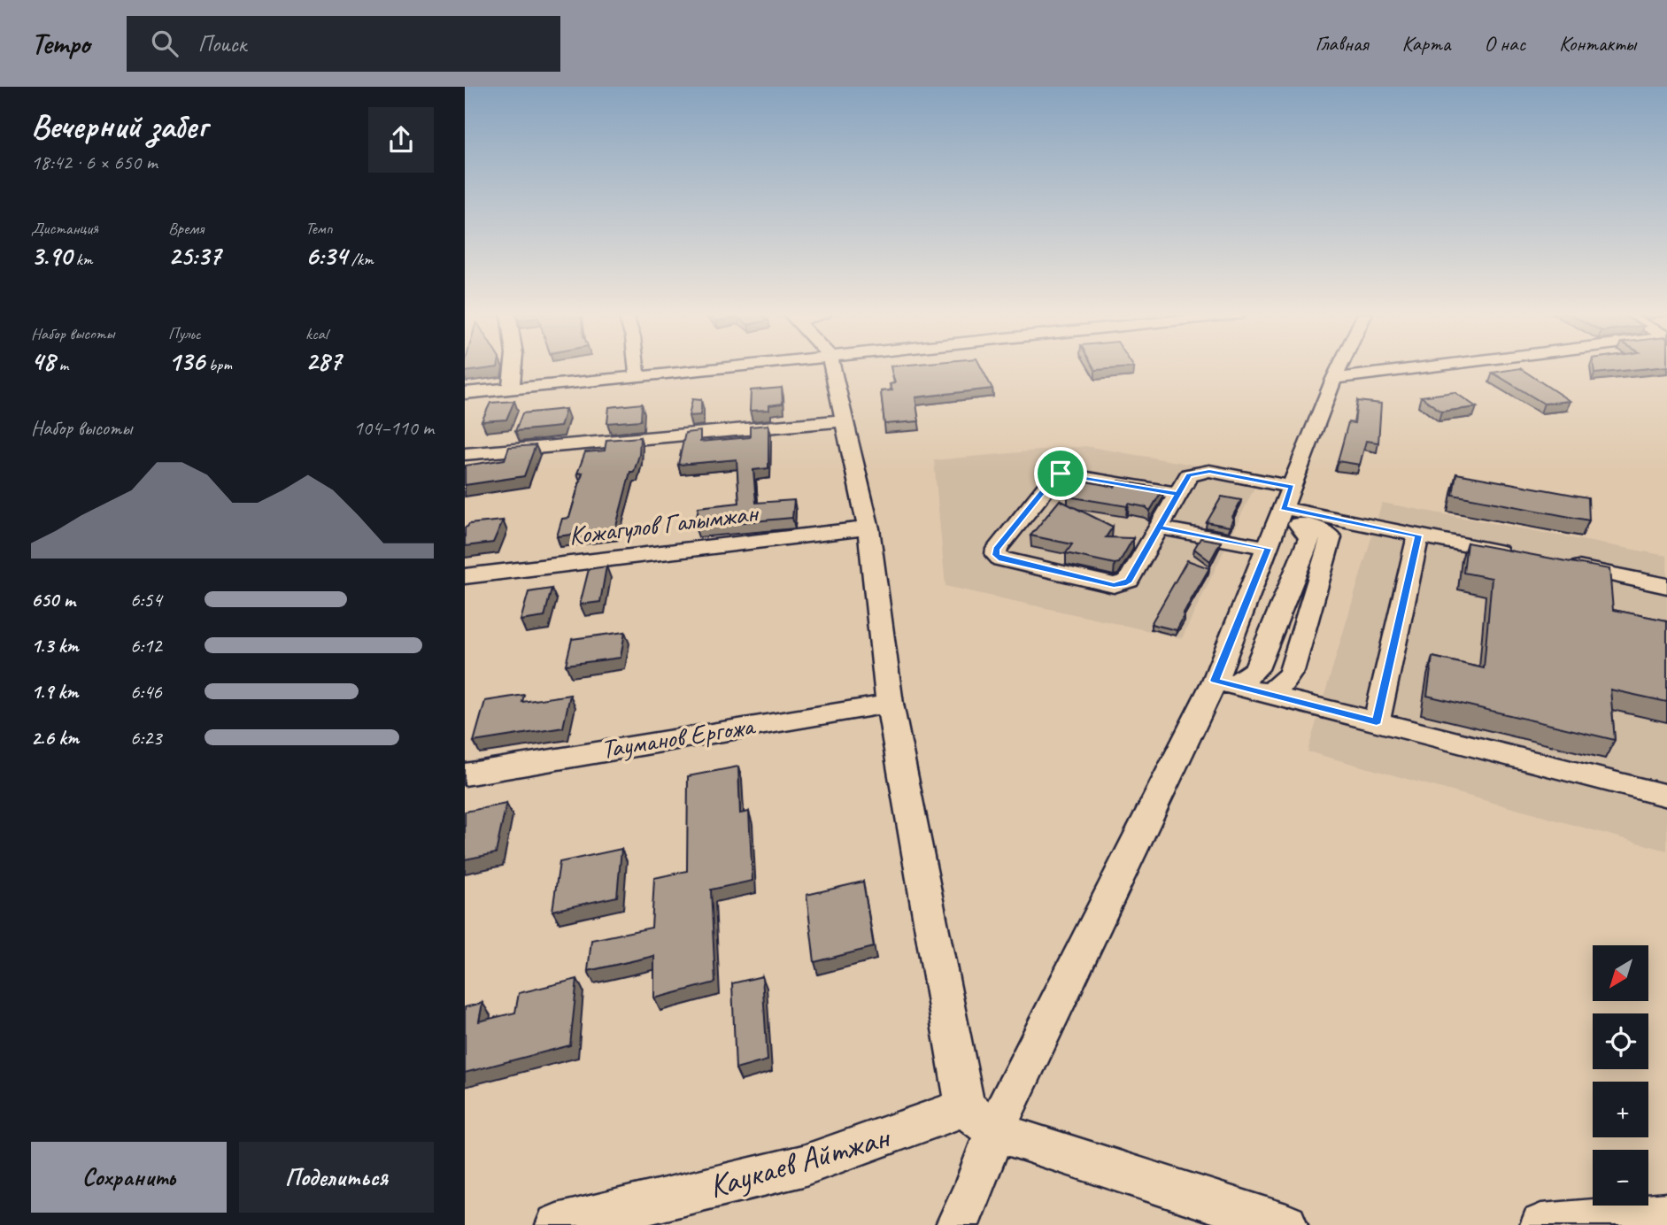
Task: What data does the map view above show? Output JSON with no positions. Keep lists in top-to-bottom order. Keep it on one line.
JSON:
{"streets":{"street":["Кожагулов Галымжан","Тауманов Ергожа","Каукаев Айтжан"]},"north":"bottom left","page":{"header":"Tempo","search":"Поиск","nav":["Главная","Карта","О нас","Контакты"],"heading":["Вечерний забег","18:42 · 6 × 650 m"],"stats":[["Дистанция","3.90 km"],["Время","25:37"],["Темп","6:34 /km"],["Набор высоты","48 m"],["Пульс","136 bpm"],["kcal","287"]],"chart":["Набор высоты","104–110 m"],"list":[{"name":"650 m","note":"6:54"},{"name":"1.3 km","note":"6:12"},{"name":"1.9 km","note":"6:46"},{"name":"2.6 km","note":"6:23"}],"map_buttons":["+","−"],"buttons":["Сохранить","Поделиться"]}}
